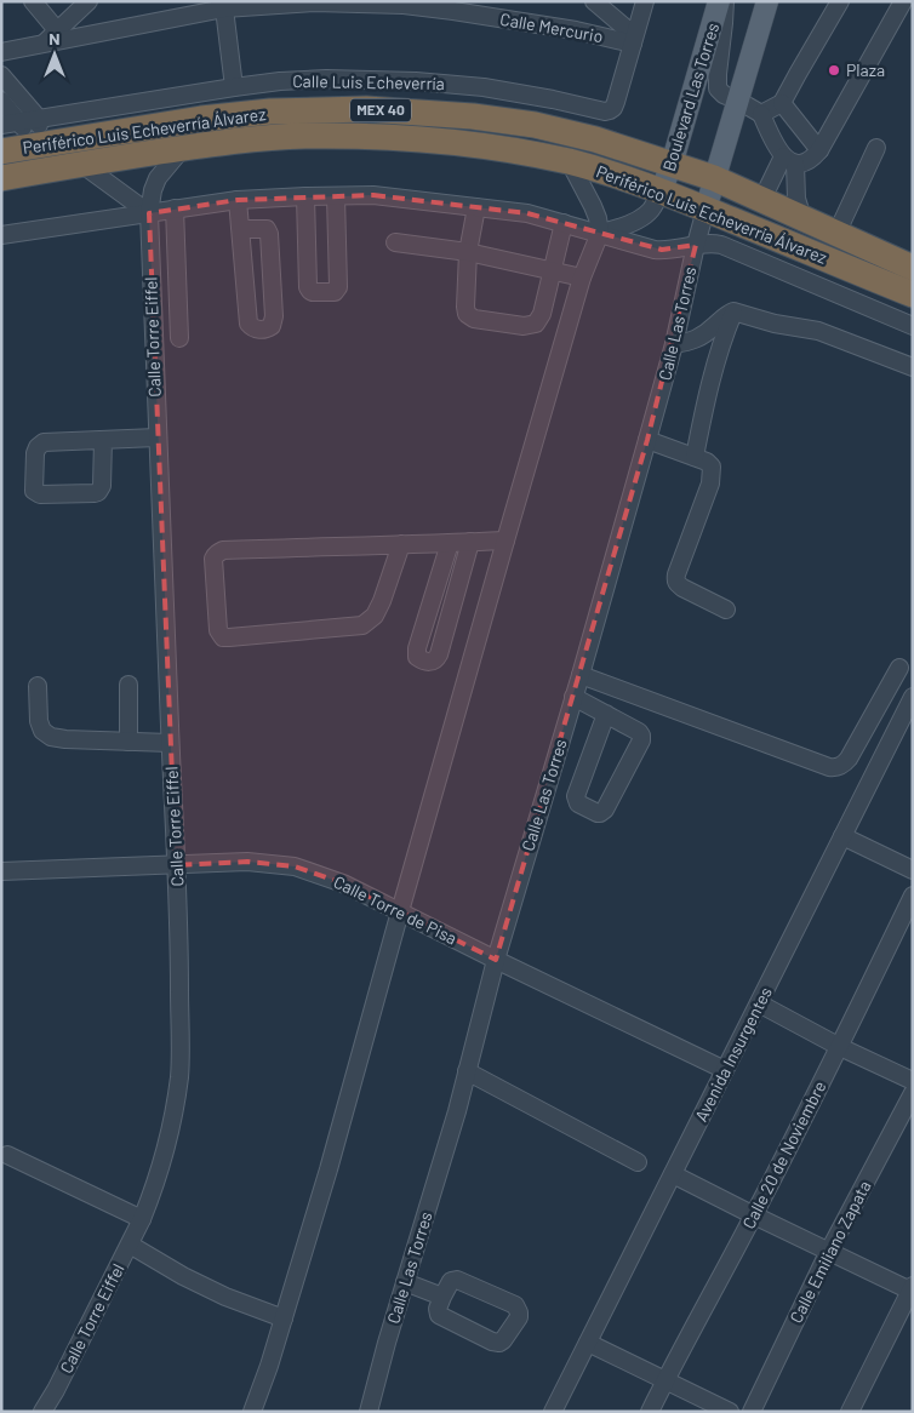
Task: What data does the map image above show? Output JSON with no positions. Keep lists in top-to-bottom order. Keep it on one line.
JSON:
{"streets":{"highway":["MEX 40","Periférico Luis Echeverría Álvarez"],"main road":["Boulevard Las Torres","Calle Las Torres"],"street":["Calle Mercurio","Calle Luis Echeverría","Calle Torre Eiffel","Calle Torre de Pisa","Avenida Insurgentes","Calle 20 de Noviembre","Calle Emiliano Zapata"]},"crossings":[["Calle Mercurio","Calle Luis Echeverría"],["Boulevard Las Torres","Periférico Luis Echeverría Álvarez"],["Periférico Luis Echeverría Álvarez","Calle Las Torres"],["Periférico Luis Echeverría Álvarez","Calle Torre Eiffel"],["Calle Las Torres","Calle Torre de Pisa"],["Calle Torre Eiffel","Calle Torre de Pisa"],["Calle Torre de Pisa","Avenida Insurgentes"]],"places":["Plaza"],"north":"top"}
